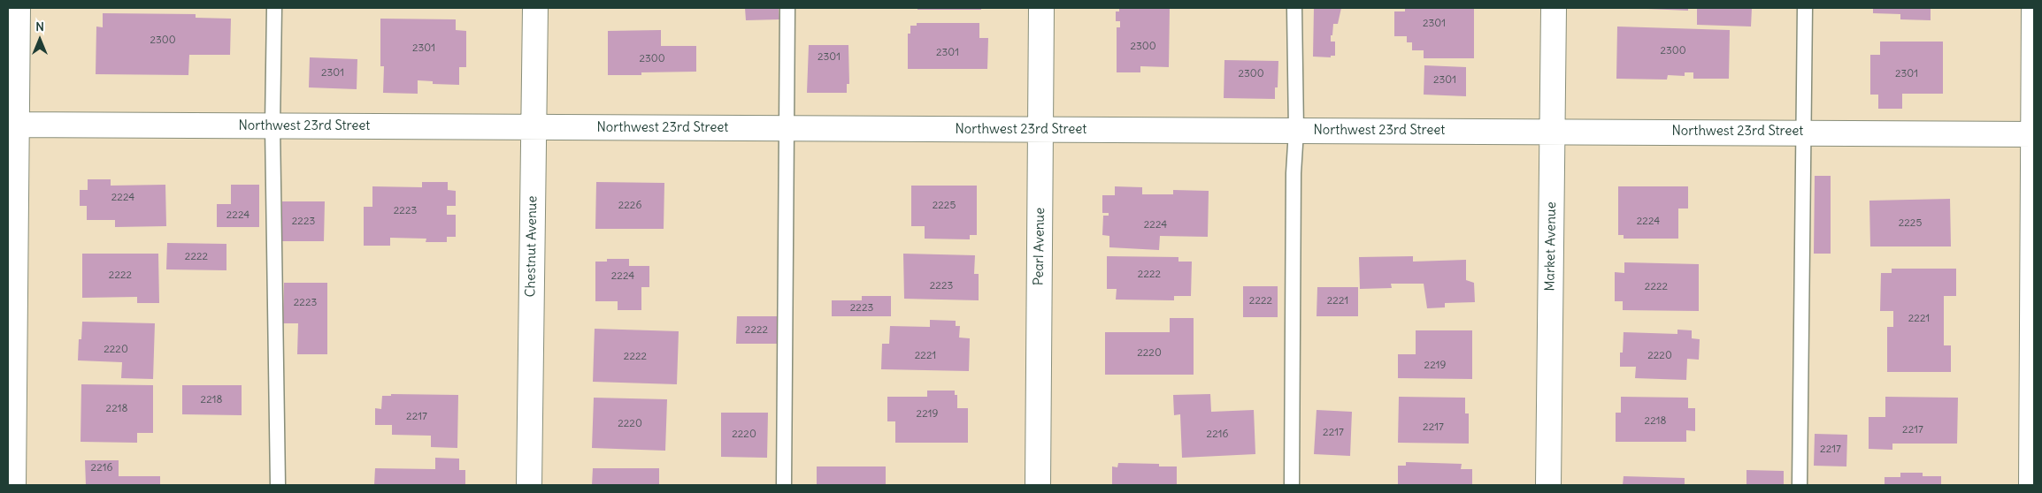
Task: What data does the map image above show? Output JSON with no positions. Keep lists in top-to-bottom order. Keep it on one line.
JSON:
{"streets":{"street":["Northwest 23rd Street","Chestnut Avenue","Pearl Avenue","Market Avenue"]},"crossings":[["Northwest 23rd Street","Chestnut Avenue"],["Northwest 23rd Street","Pearl Avenue"],["Northwest 23rd Street","Market Avenue"]],"house_numbers":["2301","2300","2300","2301","2300","2301","2301","2300","2301","2300","2301","2301","2224","2226","2225","2223","2224","2223","2224","2225","2224","2222","2222","2222","2224","2223","2222","2222","2221","2223","2223","2221","2222","2220","2220","2221","2220","2222","2219","2218","2218","2219","2217","2218","2220","2217","2217","2217","2220","2216","2217","2216"],"north":"top"}
